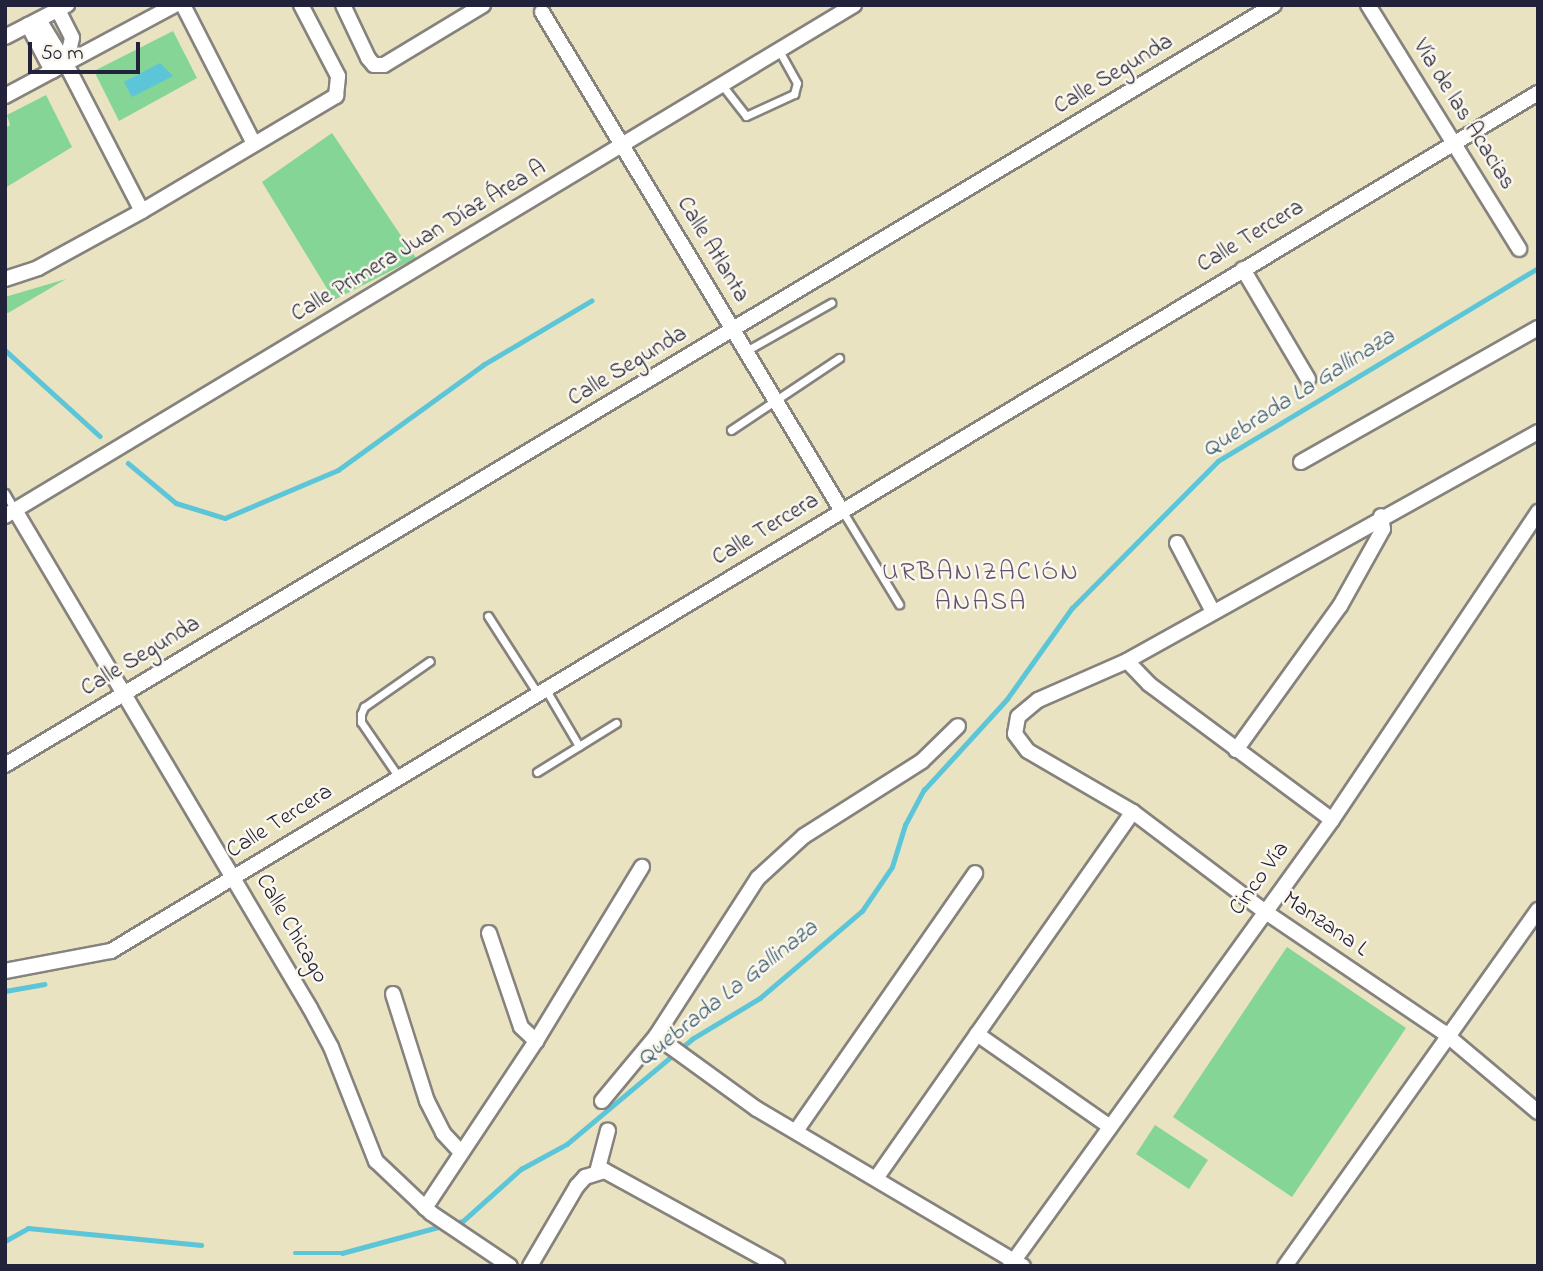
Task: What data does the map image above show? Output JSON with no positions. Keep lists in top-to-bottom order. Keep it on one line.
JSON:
{"streets":{"street":["Calle Segunda","Vía de las Acacias","Calle Tercera","Calle Primera Juan Díaz Área A","Calle Atlanta","Cinco Vía","Manzana L","Calle Chicago"]},"crossings":[["Calle Segunda","Calle Atlanta"],["Calle Segunda","Calle Chicago"],["Vía de las Acacias","Calle Tercera"],["Calle Tercera","Calle Atlanta"],["Calle Tercera","Calle Chicago"],["Calle Primera Juan Díaz Área A","Calle Atlanta"],["Calle Primera Juan Díaz Área A","Calle Chicago"],["Cinco Vía","Manzana L"]],"districts":["URBANIZACIÓN ANASA"],"water":["Quebrada La Gallinaza"],"scale_bar":"50 m"}
